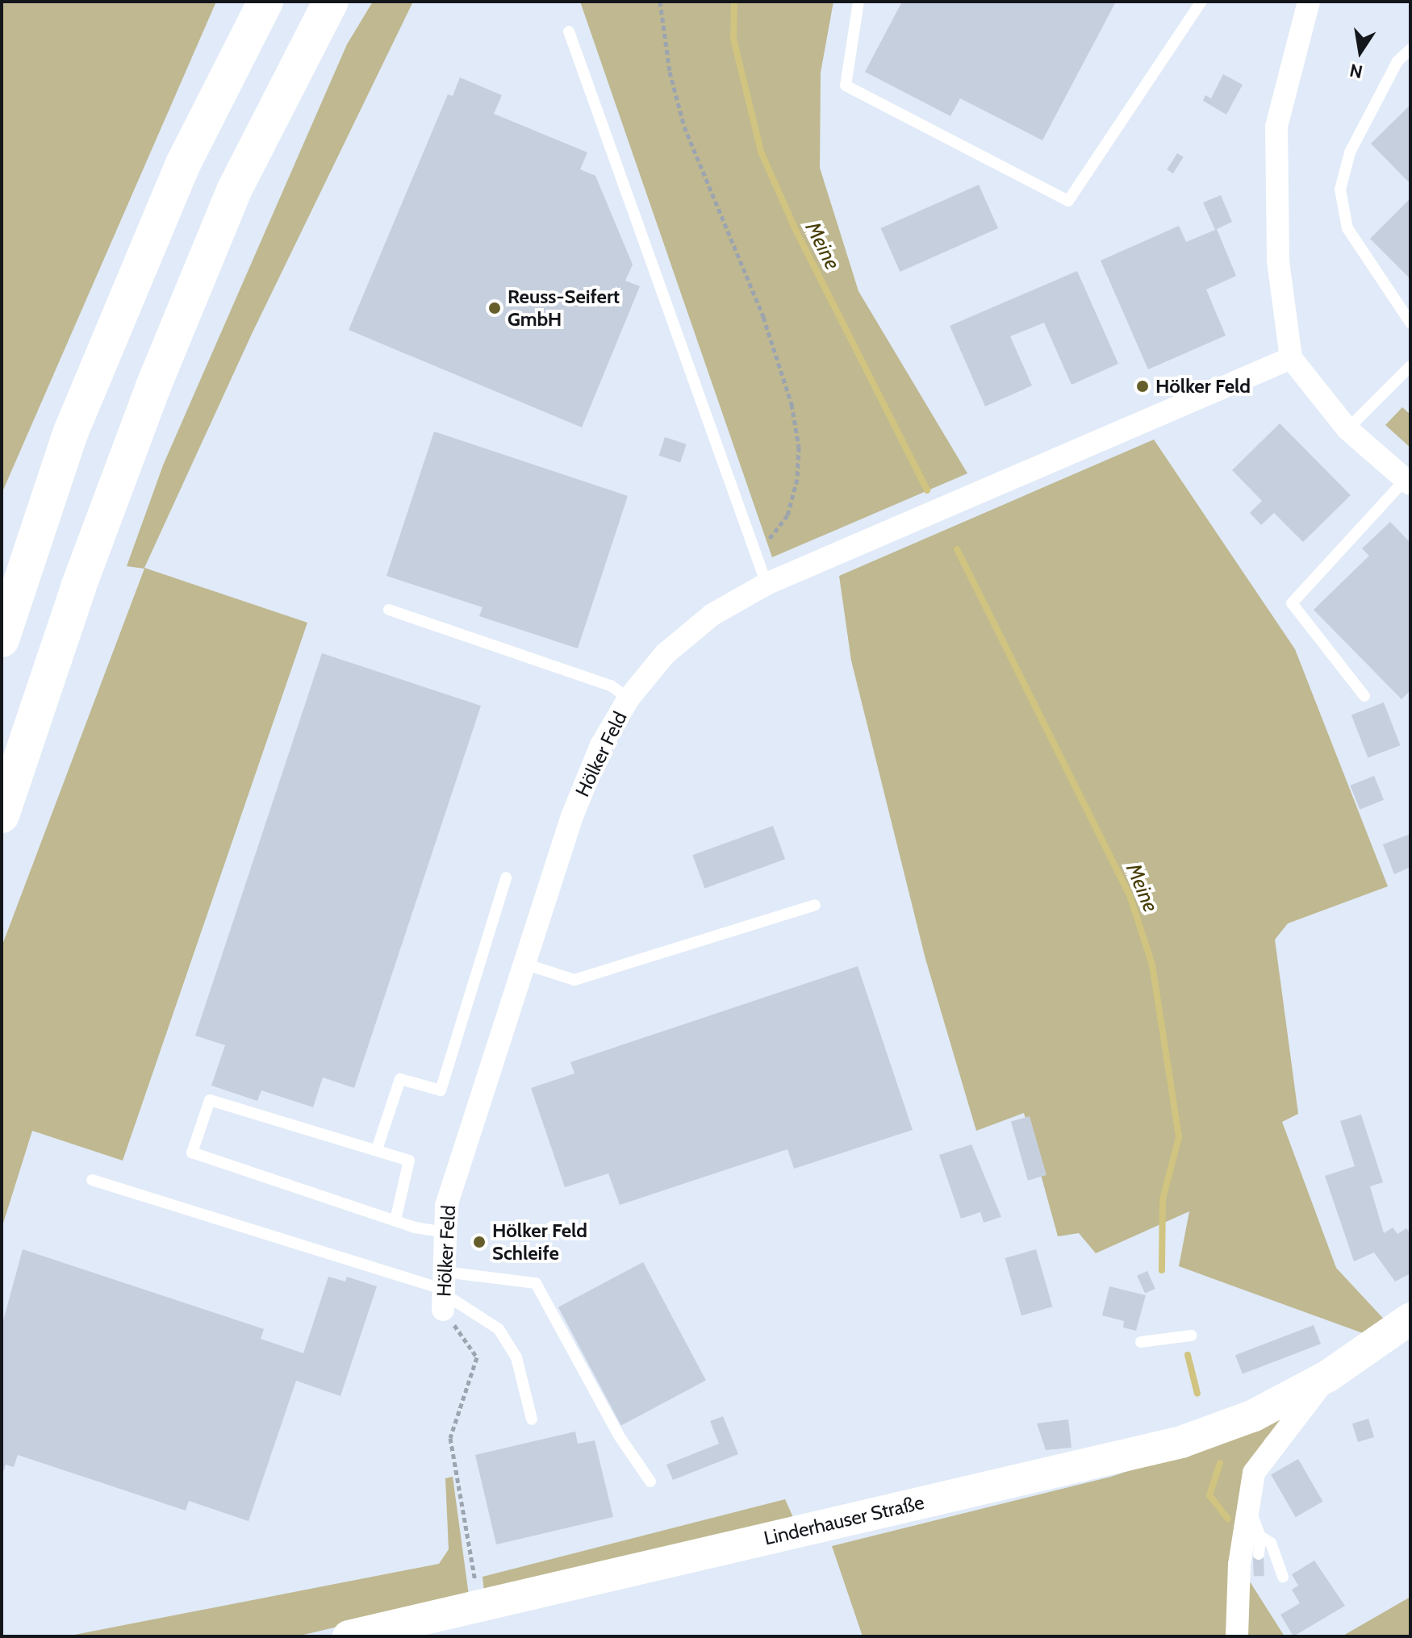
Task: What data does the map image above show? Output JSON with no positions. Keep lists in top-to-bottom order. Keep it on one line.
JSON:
{"streets":{"main road":["Linderhauser Straße"],"street":["Hölker Feld"]},"water":["Meine"],"places":["Reuss-Seifert GmbH","Hölker Feld","Hölker Feld Schleife"],"north":"bottom"}
